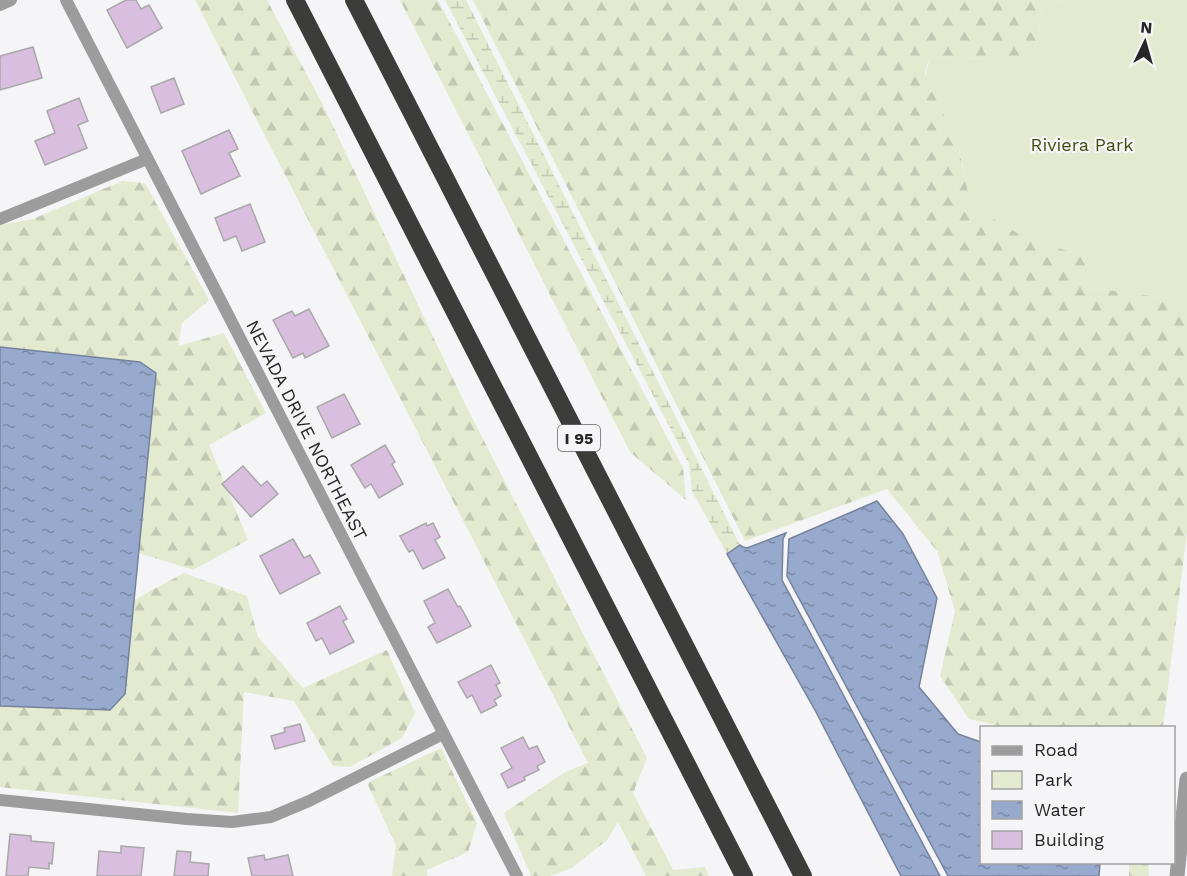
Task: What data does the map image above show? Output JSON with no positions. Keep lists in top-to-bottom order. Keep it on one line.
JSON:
{"streets":{"highway":["I 95"],"street":["NEVADA DRIVE NORTHEAST"]},"parks":["Riviera Park"],"legend":["Road","Park","Water","Building"],"north":"top"}
